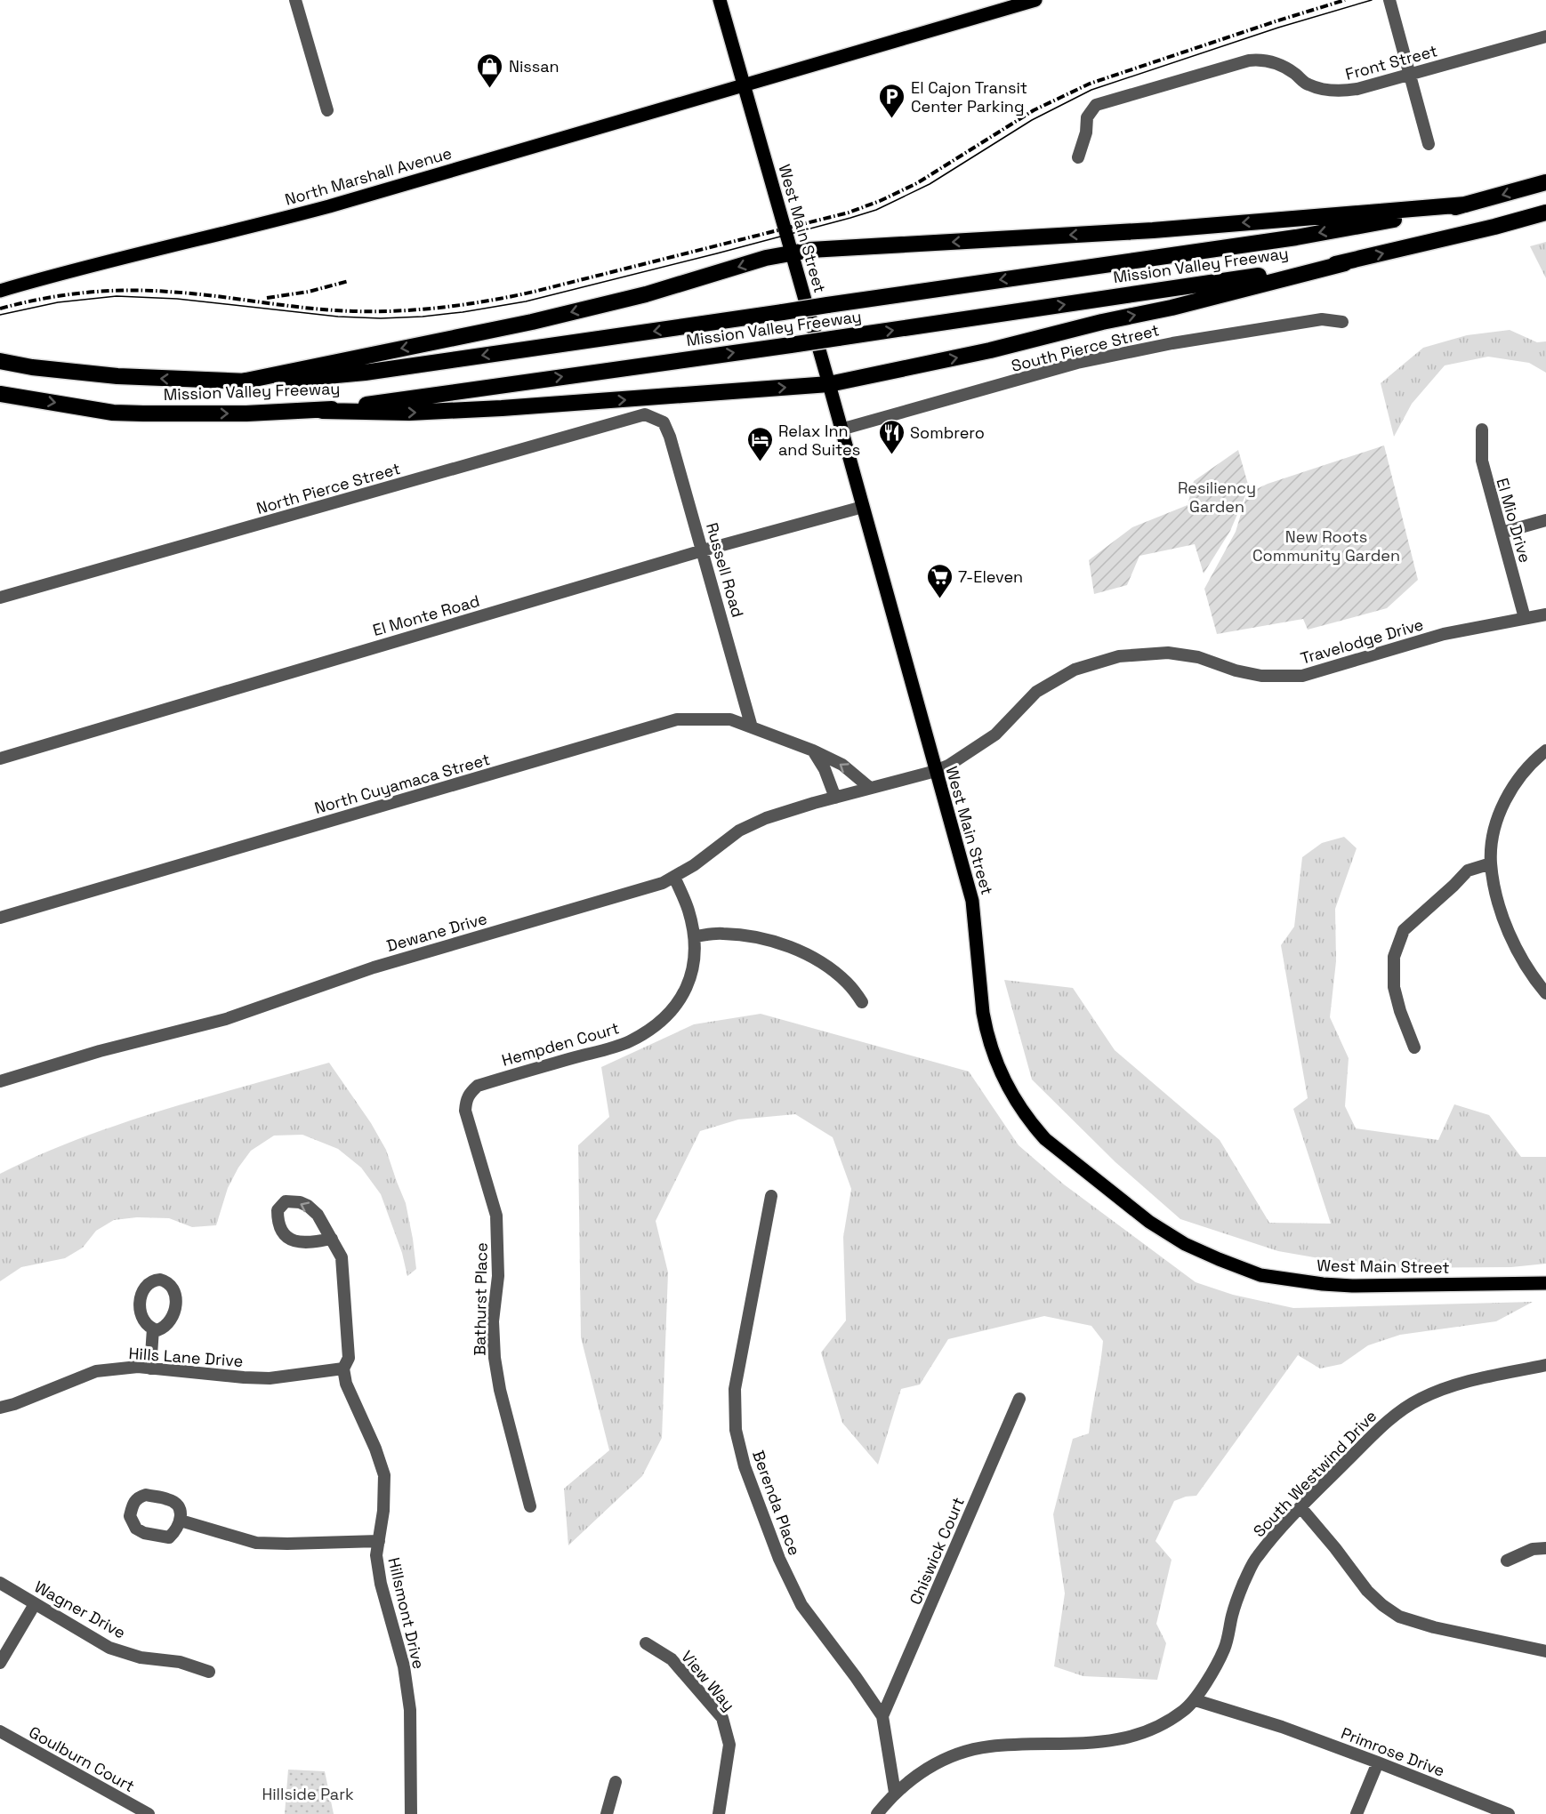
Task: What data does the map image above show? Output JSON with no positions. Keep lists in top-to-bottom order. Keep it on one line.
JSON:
{"streets":{"highway":["Mission Valley Freeway"],"main road":["North Marshall Avenue","West Main Street"],"street":["Front Street","South Pierce Street","North Pierce Street","El Mio Drive","Russell Road","El Monte Road","Travelodge Drive","North Cuyamaca Street","Dewane Drive","Hempden Court","Bathurst Place","Hills Lane Drive","South Westwind Drive","Berenda Place","Chiswick Court","Wagner Drive","Hillsmont Drive","View Way","Primrose Drive","Goulburn Court"]},"crossings":[["North Marshall Avenue","West Main Street"],["West Main Street","South Pierce Street"],["West Main Street","El Monte Road"],["West Main Street","Travelodge Drive"],["North Pierce Street","Russell Road"],["El Mio Drive","Travelodge Drive"],["Russell Road","El Monte Road"],["Russell Road","North Cuyamaca Street"],["North Cuyamaca Street","Dewane Drive"],["Dewane Drive","Hempden Court"],["Hempden Court","Bathurst Place"],["Hills Lane Drive","Hillsmont Drive"],["South Westwind Drive","Primrose Drive"],["Berenda Place","Chiswick Court"]],"parks":["Resiliency Garden","New Roots Community Garden","Hillside Park"],"places":{"shop":["Nissan"],"parking":["El Cajon Transit Center Parking"],"restaurant":["Sombrero"],"hotel":["Relax Inn and Suites"],"supermarket":["7-Eleven"]}}
